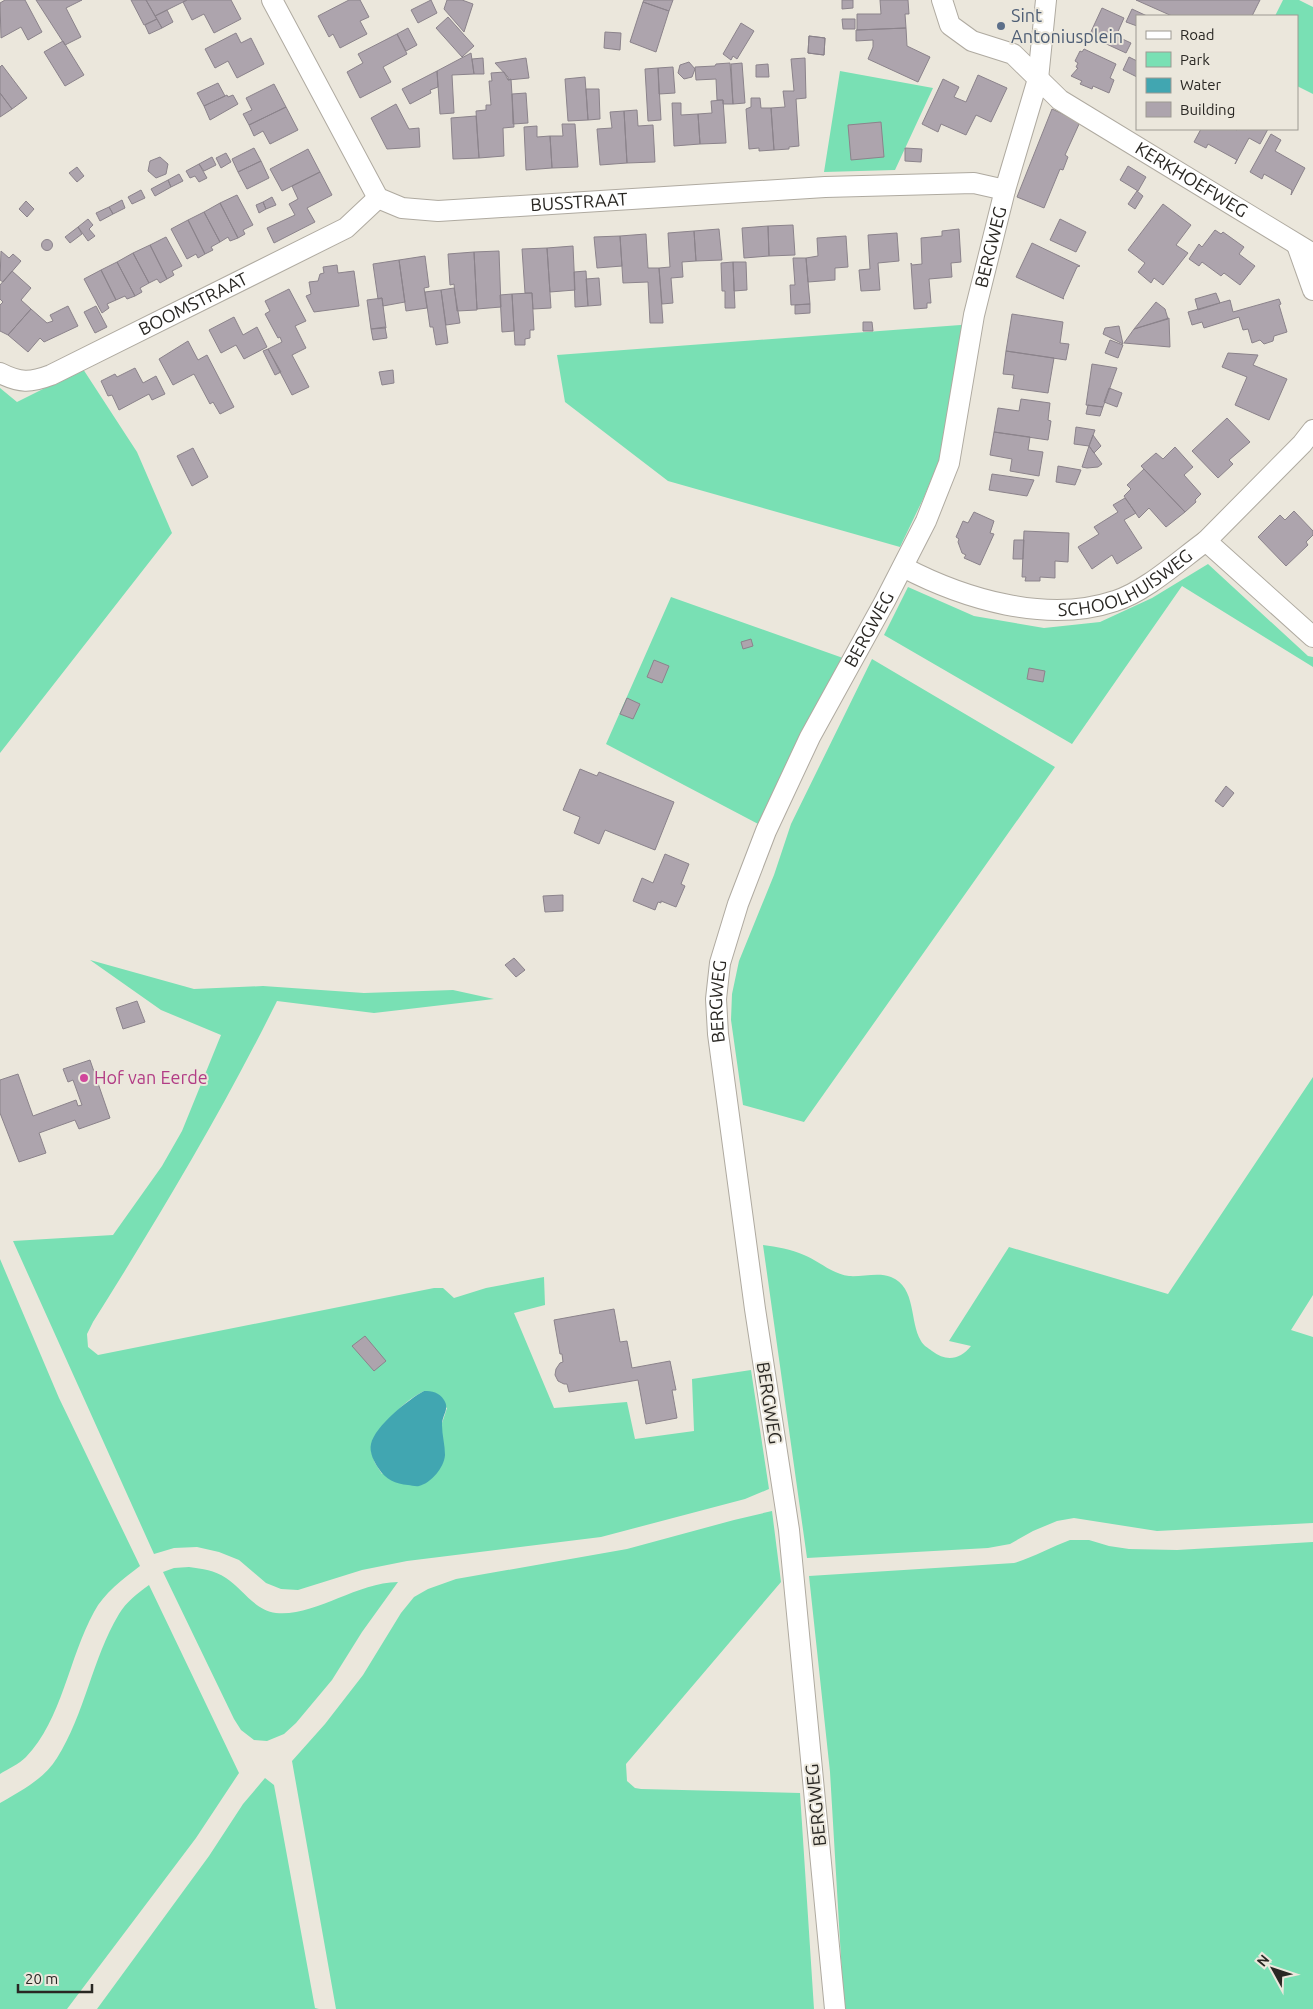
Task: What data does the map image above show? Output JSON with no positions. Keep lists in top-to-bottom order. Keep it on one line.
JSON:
{"streets":{"street":["KERKHOEFWEG","BUSSTRAAT","BERGWEG","BOOMSTRAAT","SCHOOLHUISWEG"]},"crossings":[["KERKHOEFWEG","BERGWEG"],["BUSSTRAAT","BERGWEG"],["BUSSTRAAT","BOOMSTRAAT"],["BERGWEG","SCHOOLHUISWEG"]],"places":["Sint Antoniusplein","Hof van Eerde"],"legend":["Road","Park","Water","Building"],"scale_bar":"20 m","north":"top left"}
